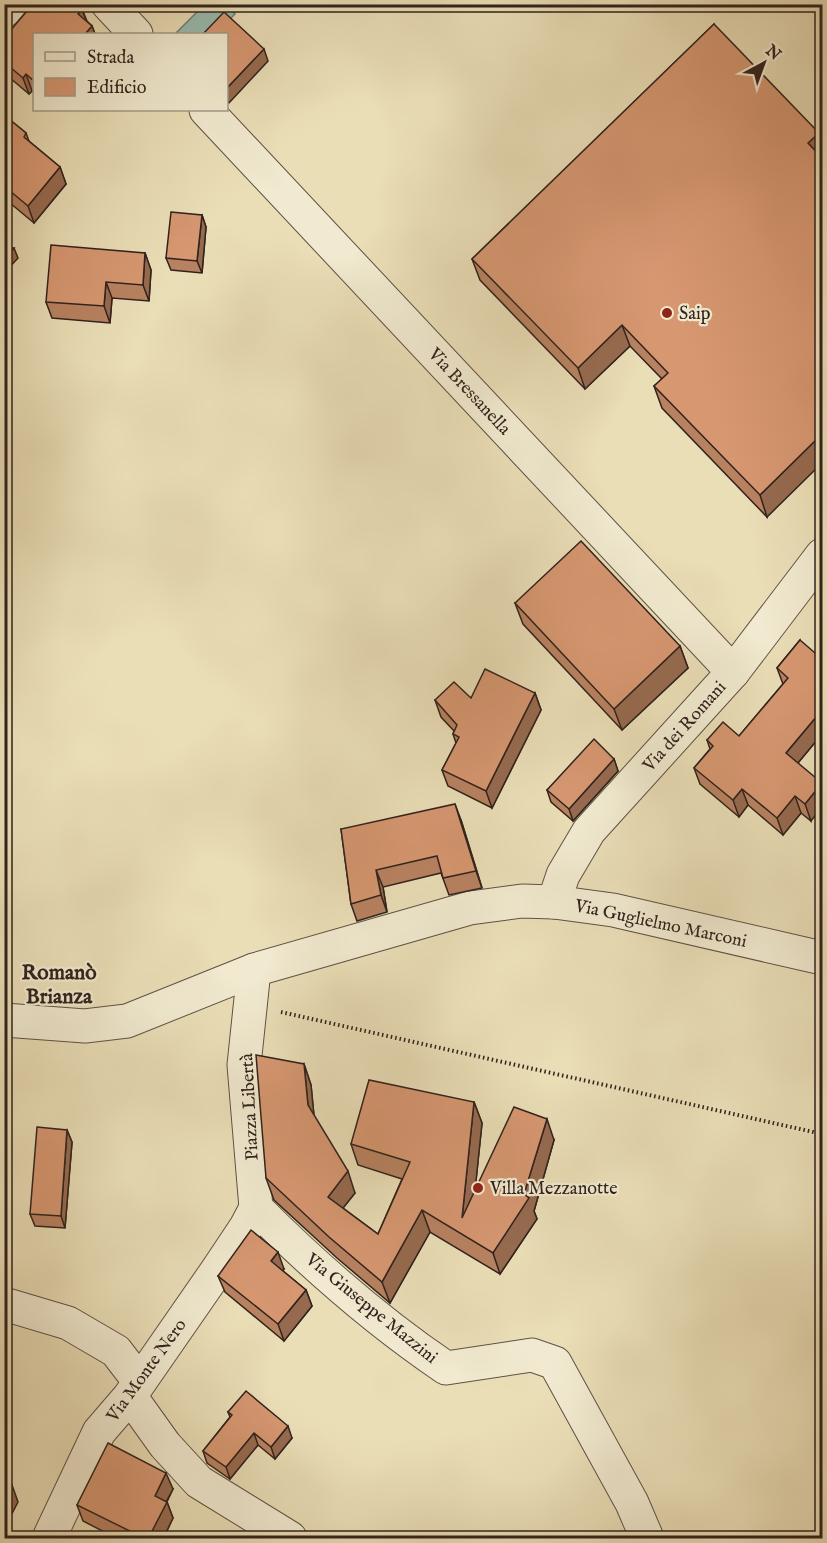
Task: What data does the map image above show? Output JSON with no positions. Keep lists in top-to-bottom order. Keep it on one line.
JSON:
{"streets":{"street":["Via Bressanella","Via dei Romani","Via Guglielmo Marconi","Piazza Libertà","Via Giuseppe Mazzini","Via Monte Nero"]},"crossings":[["Via Bressanella","Via dei Romani"],["Via dei Romani","Via Guglielmo Marconi"],["Via Guglielmo Marconi","Piazza Libertà"],["Piazza Libertà","Via Giuseppe Mazzini"],["Piazza Libertà","Via Monte Nero"],["Via Giuseppe Mazzini","Via Monte Nero"]],"districts":["Romanò Brianza"],"places":["Saip","Villa Mezzanotte"],"legend":["Strada","Edificio"],"north":"top right"}
